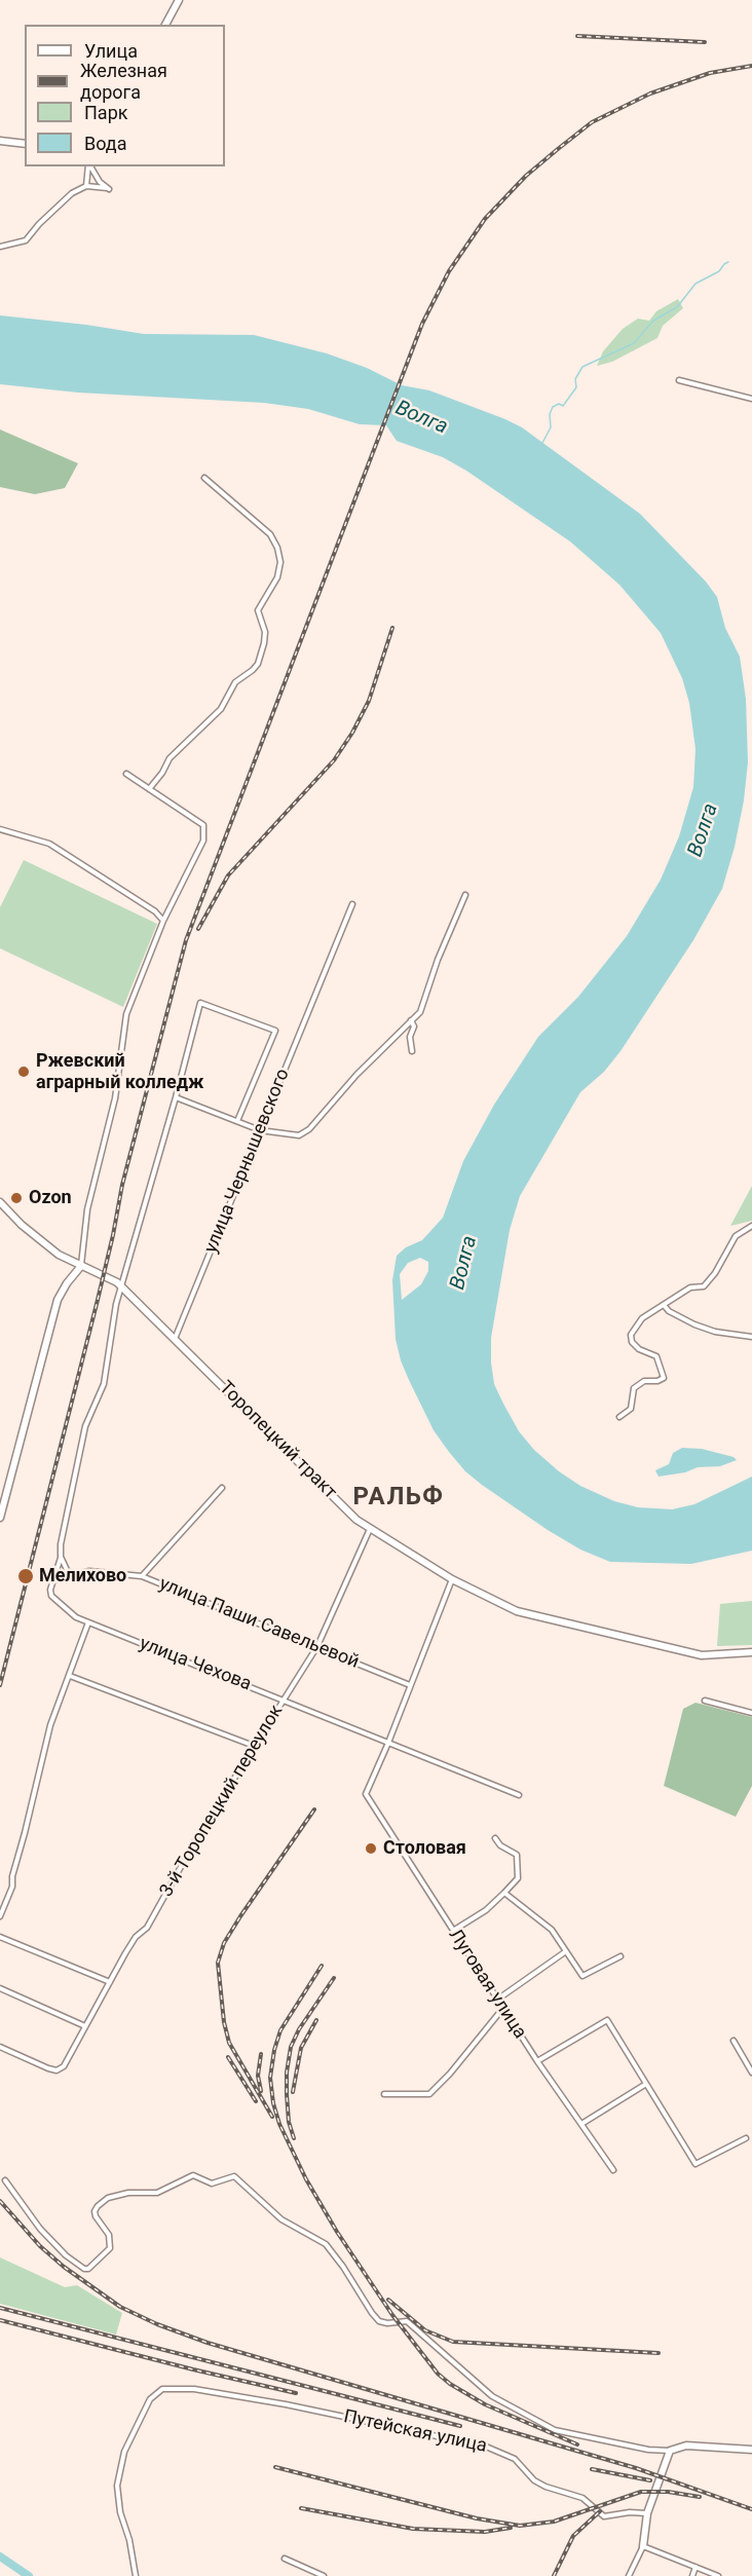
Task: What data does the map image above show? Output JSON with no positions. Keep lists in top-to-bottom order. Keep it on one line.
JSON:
{"streets":{"main road":["Торопецкий тракт"],"street":["улица Чернышевского","улица Паши Савельевой","улица Чехова","3-й Торопецкий переулок","Луговая улица","Путейская улица"]},"crossings":[["улица Чернышевского","Торопецкий тракт"],["Торопецкий тракт","3-й Торопецкий переулок"],["улица Паши Савельевой","улица Чехова"],["улица Паши Савельевой","3-й Торопецкий переулок"],["улица Чехова","3-й Торопецкий переулок"],["улица Чехова","Луговая улица"]],"districts":["РАЛЬФ"],"water":["Волга"],"places":["Ржевский аграрный колледж","Ozon","Мелихово","Столовая"],"legend":["Улица","Железная дорога","Парк","Вода"]}
